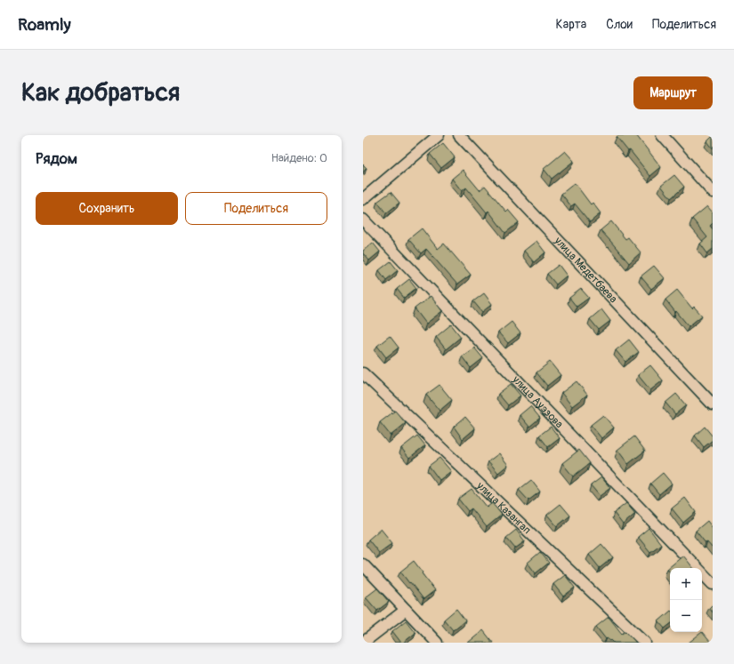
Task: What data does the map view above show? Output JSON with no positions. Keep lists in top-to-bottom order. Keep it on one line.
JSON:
{"streets":{"street":["улица Медетбаева","улица Ауэзова","улица Казангап"]},"page":{"header":"Roamly","nav":["Карта","Слои","Поделиться"],"buttons":["Маршрут",["Сохранить","Поделиться"]],"title":"Как добраться","heading":["Рядом","Найдено: 0"],"map_buttons":["+","−"]}}
